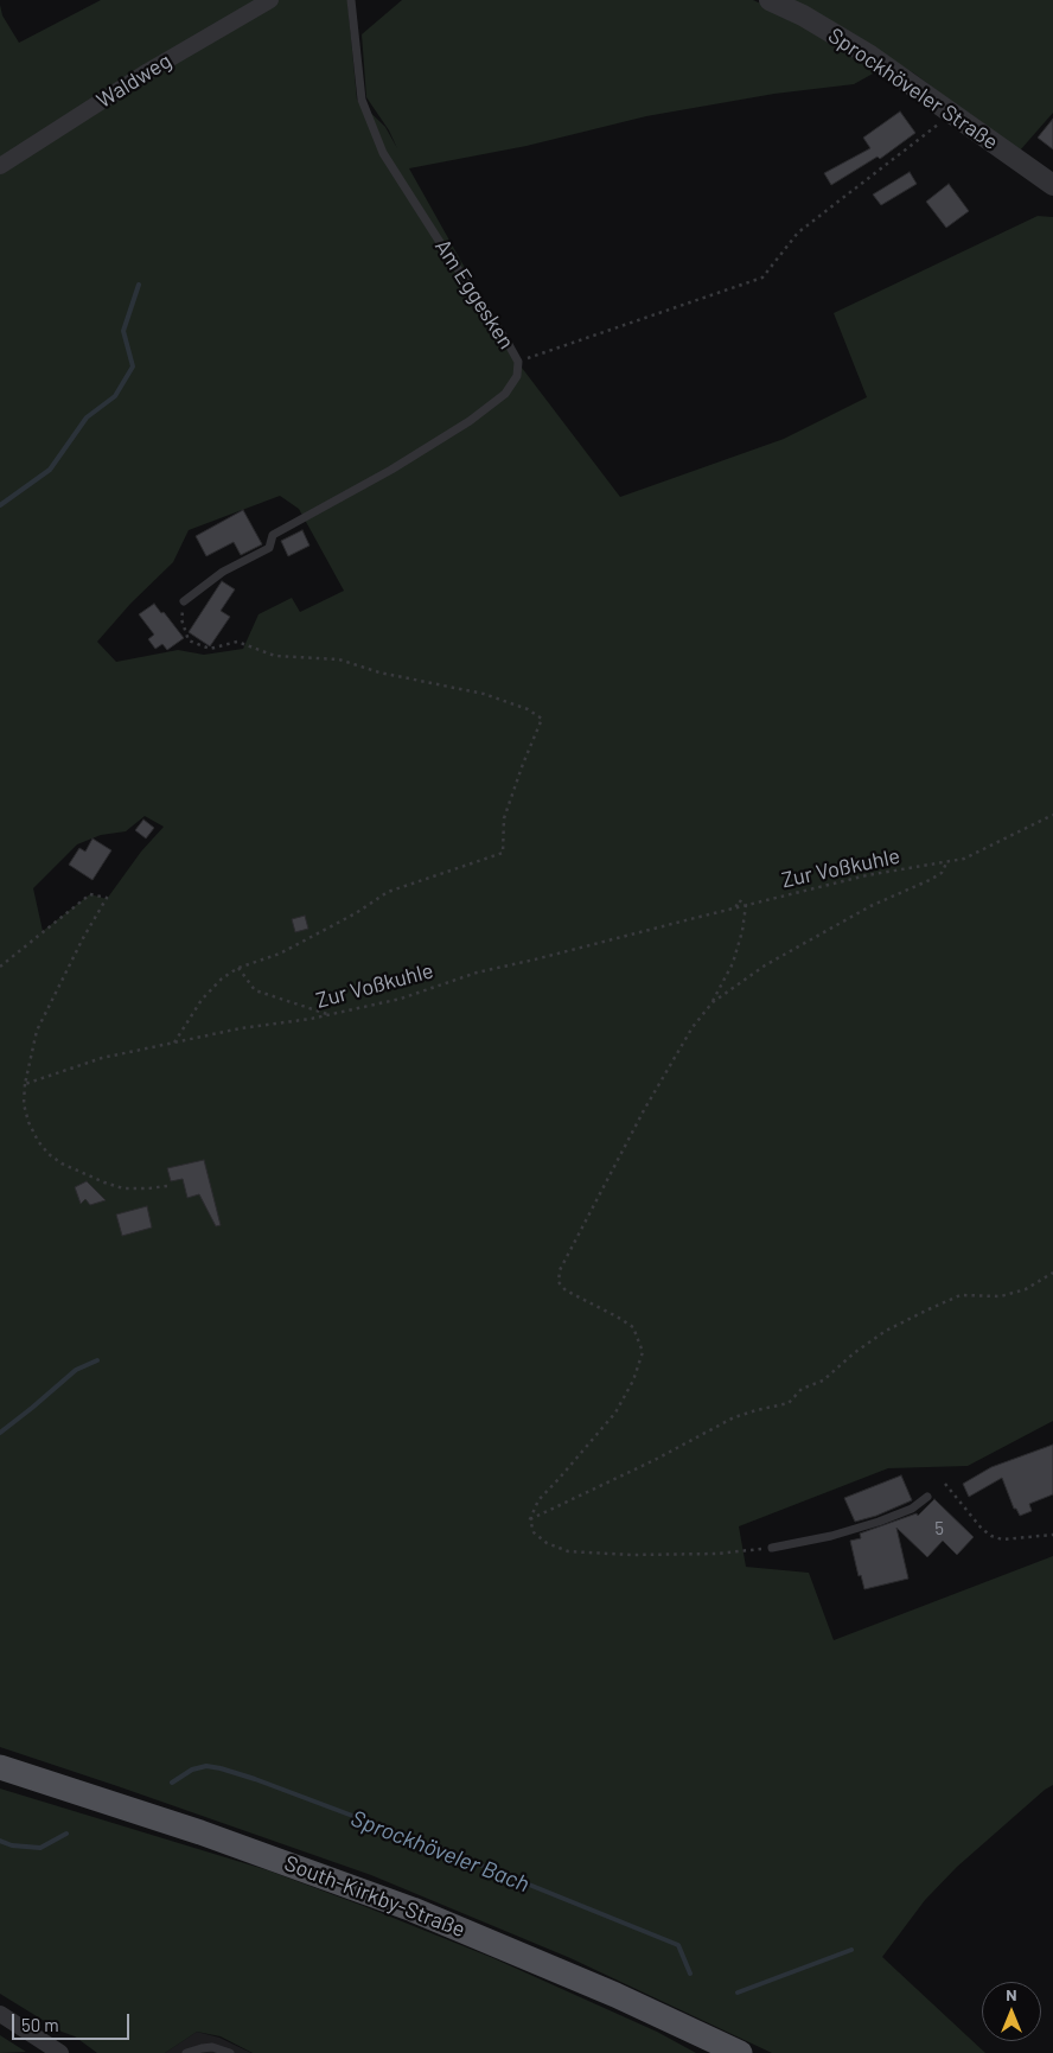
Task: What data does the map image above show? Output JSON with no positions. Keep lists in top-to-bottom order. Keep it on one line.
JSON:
{"streets":{"main road":["South-Kirkby-Straße"],"street":["Waldweg","Sprockhöveler Straße"],"lane":["Am Eggesken"],"path":["Zur Voßkuhle"]},"water":["Sprockhöveler Bach"],"house_numbers":["5"],"scale_bar":"50 m","north":"top"}
